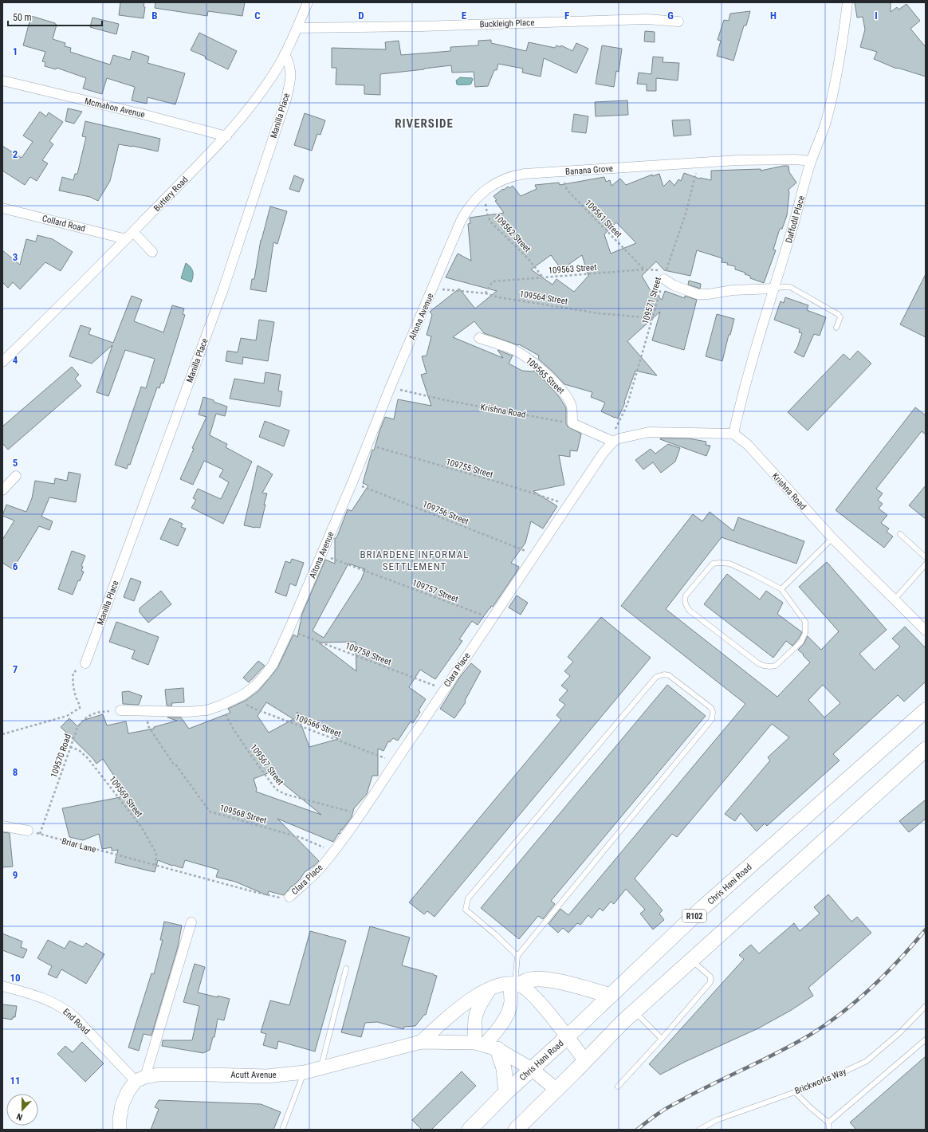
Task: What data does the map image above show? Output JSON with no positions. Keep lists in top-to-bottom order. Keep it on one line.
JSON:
{"streets":{"main road":["Chris Hani Road","R102"],"street":["Buckleigh Place","Mcmahon Avenue","Manilla Place","Banana Grove","Buttery Road","Daffodil Place","Collard Road","Altona Avenue","109565 Street","Krishna Road","Clara Place","End Road","Acutt Avenue"],"lane":["Brickworks Way"],"path":["109561 Street","109562 Street","109563 Street","109564 Street","109571 Street","109755 Street","109756 Street","109757 Street","109758 Street","109566 Street","109570 Road","109567 Street","109569 Street","109568 Street","Briar Lane"]},"crossings":[["Buckleigh Place","Buttery Road"],["Mcmahon Avenue","Buttery Road"],["Manilla Place","Buttery Road"],["Banana Grove","109561 Street"],["Banana Grove","Daffodil Place"],["Banana Grove","109562 Street"],["Banana Grove","109564 Street"],["Banana Grove","109571 Street"],["Banana Grove","Altona Avenue"],["Buttery Road","Collard Road"],["109561 Street","109563 Street"],["Daffodil Place","Krishna Road"],["109562 Street","109563 Street"],["109563 Street","109564 Street"],["109563 Street","109571 Street"],["109564 Street","109571 Street"],["109564 Street","Altona Avenue"],["109571 Street","Clara Place"],["Altona Avenue","Krishna Road"],["Altona Avenue","109755 Street"],["Altona Avenue","109756 Street"],["Altona Avenue","109757 Street"],["Altona Avenue","109758 Street"],["Altona Avenue","109566 Street"],["Altona Avenue","109570 Road"],["Altona Avenue","109567 Street"],["Altona Avenue","109568 Street"],["109565 Street","Krishna Road"],["109755 Street","Clara Place"],["109756 Street","Clara Place"],["109757 Street","Clara Place"],["109758 Street","Clara Place"],["Clara Place","109566 Street"],["Clara Place","109567 Street"],["Clara Place","109568 Street"],["Clara Place","Briar Lane"],["109570 Road","109569 Street"],["109570 Road","Briar Lane"],["109569 Street","Briar Lane"],["Chris Hani Road","Acutt Avenue"],["End Road","Acutt Avenue"]],"districts":["RIVERSIDE","BRIARDENE INFORMAL SETTLEMENT"],"scale_bar":"50 m","north":"bottom","grid":{"columns":["B","C","D","E","F","G","H","I"],"rows":["1","2","3","4","5","6","7","8","9","10","11"]}}
